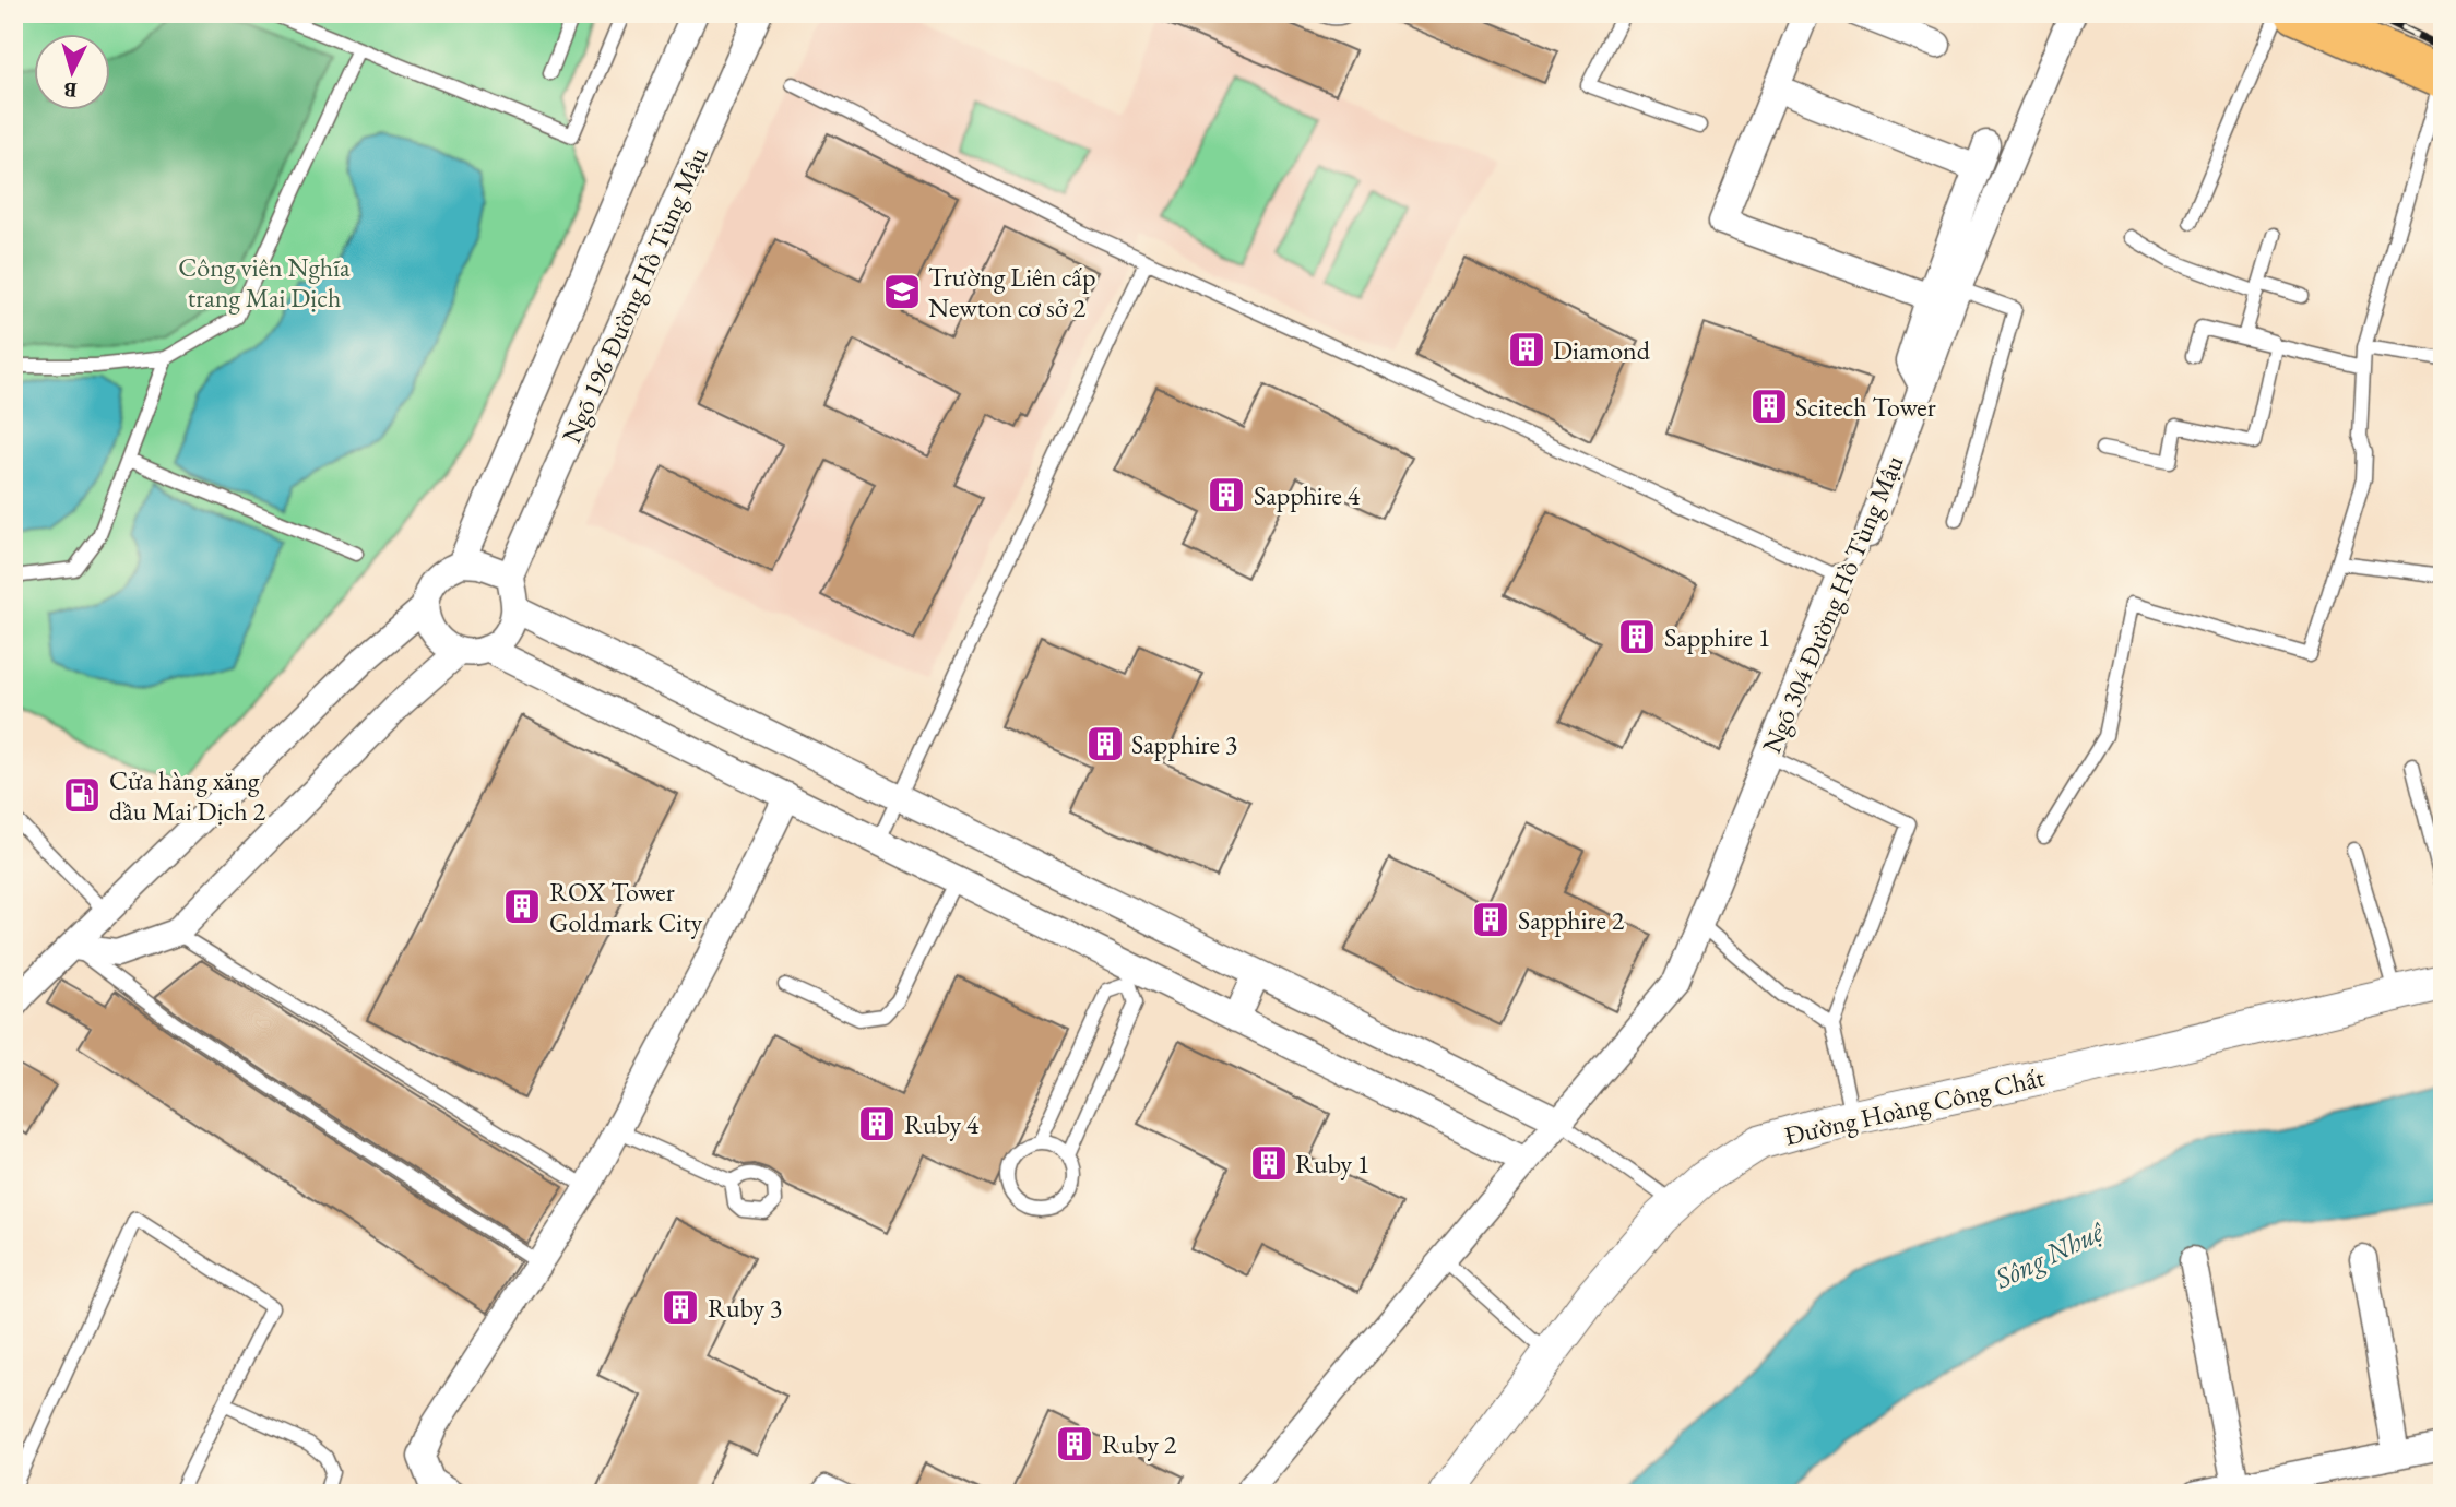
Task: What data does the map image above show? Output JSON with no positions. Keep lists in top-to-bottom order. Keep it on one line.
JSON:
{"streets":{"street":["Ngõ 196 Đường Hồ Tùng Mậu","Ngõ 304 Đường Hồ Tùng Mậu","Đường Hoàng Công Chất"]},"water":["Sông Nhuệ"],"parks":["Công viên Nghĩa trang Mai Dịch"],"places":{"school or university":["Trường Liên cấp Newton cơ sở 2"],"building":["Diamond","Scitech Tower","Sapphire 4","Sapphire 1","Sapphire 3","ROX Tower Goldmark City","Sapphire 2","Ruby 4","Ruby 1","Ruby 3","Ruby 2"],"fuel station":["Cửa hàng xăng dầu Mai Dịch 2"]},"north":"bottom"}
